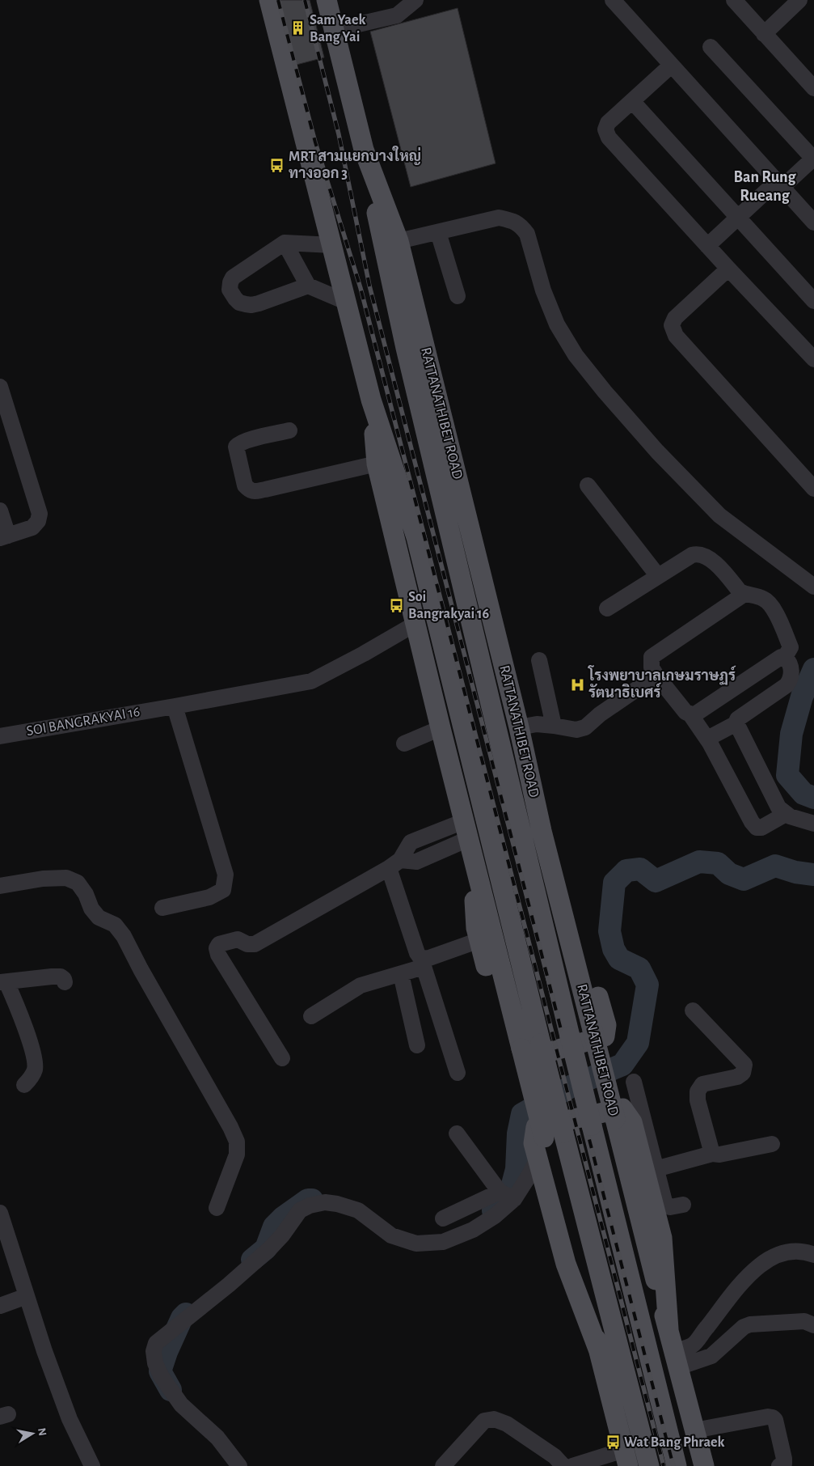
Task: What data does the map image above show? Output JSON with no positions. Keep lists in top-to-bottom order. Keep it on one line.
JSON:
{"streets":{"main road":["RATTANATHIBET ROAD"],"street":["SOI BANGRAKYAI 16"]},"districts":["Ban Rung Rueang"],"places":{"building":["Sam Yaek Bang Yai"],"bus stop":["MRT สามแยกบางใหญ่ ทางออก 3","Soi Bangrakyai 16","Wat Bang Phraek"],"hospital":["โรงพยาบาลเกษมราษฏร์ รัตนาธิเบศร์"]},"north":"right"}
